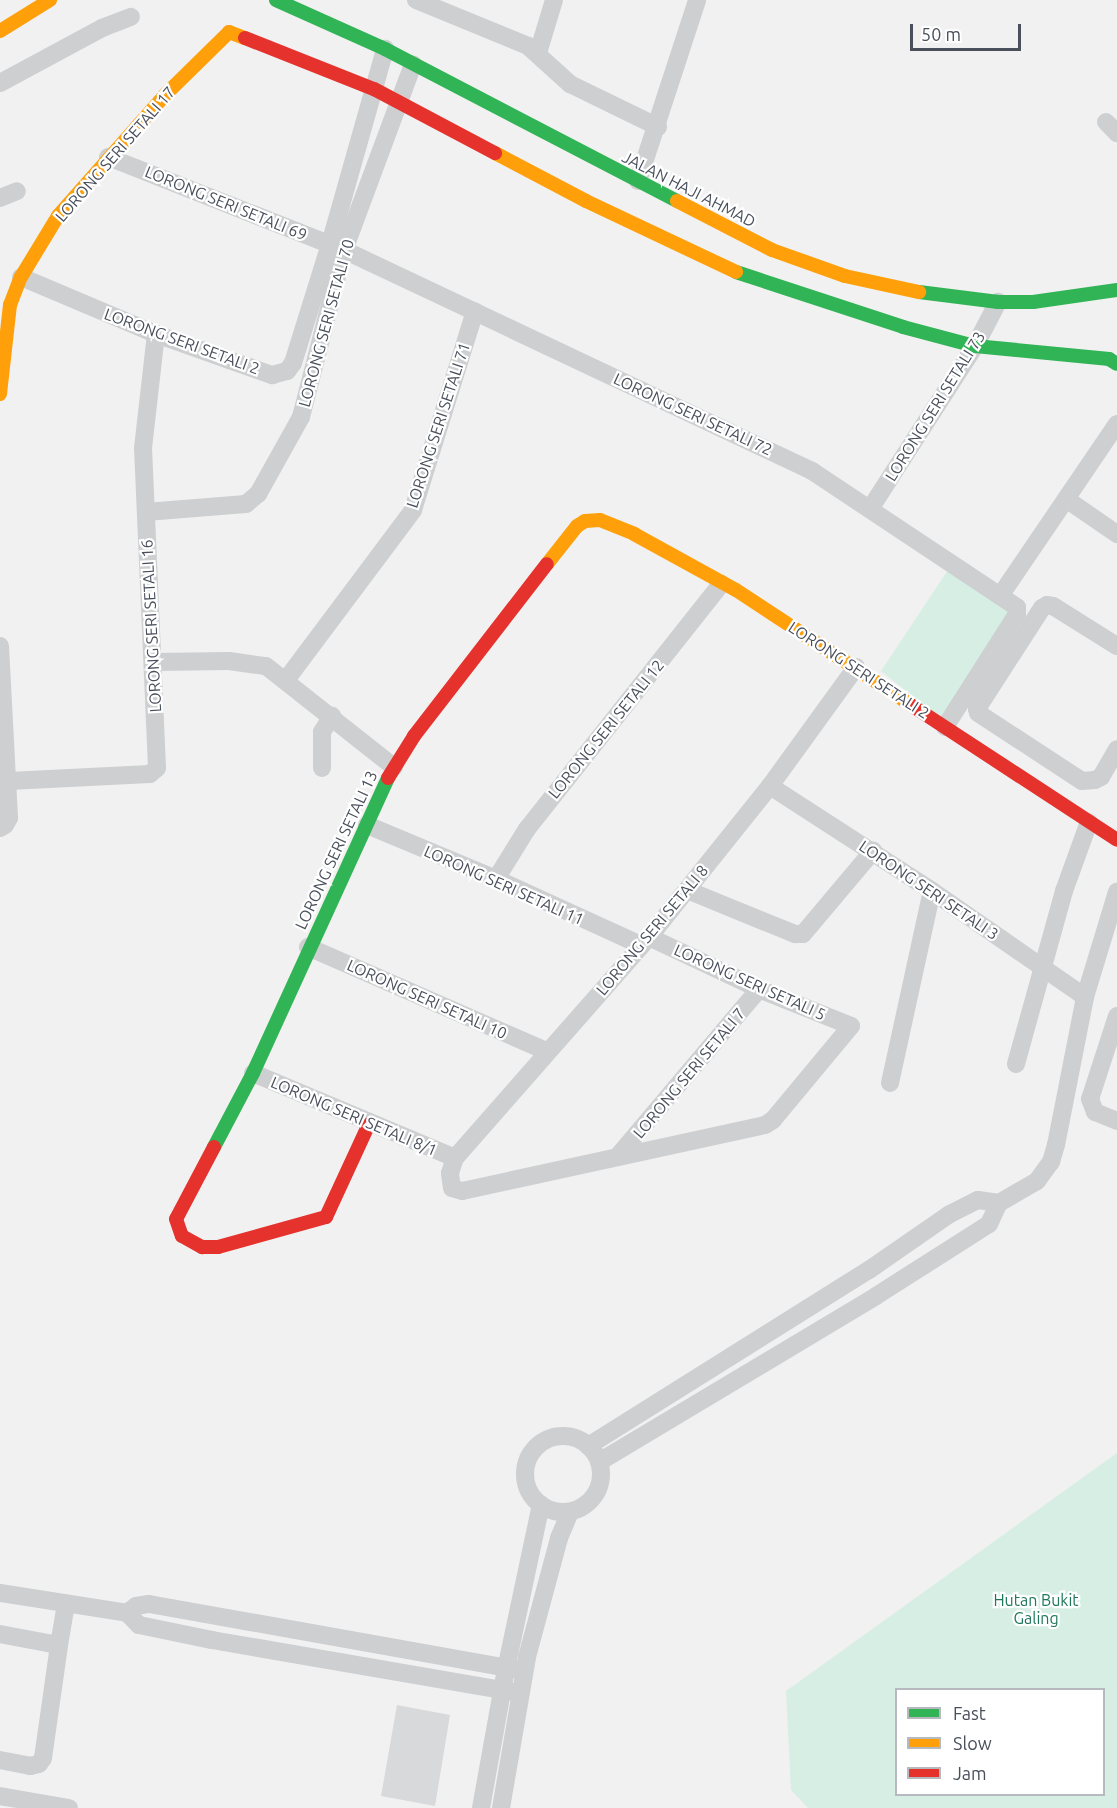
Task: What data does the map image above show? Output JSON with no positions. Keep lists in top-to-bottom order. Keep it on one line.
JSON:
{"streets":{"street":["LORONG SERI SETALI 17","JALAN HAJI AHMAD","LORONG SERI SETALI 69","LORONG SERI SETALI 70","LORONG SERI SETALI 2","LORONG SERI SETALI 73","LORONG SERI SETALI 72","LORONG SERI SETALI 71","LORONG SERI SETALI 16","LORONG SERI SETALI 12","LORONG SERI SETALI 13","LORONG SERI SETALI 11","LORONG SERI SETALI 3","LORONG SERI SETALI 8","LORONG SERI SETALI 5","LORONG SERI SETALI 10","LORONG SERI SETALI 7","LORONG SERI SETALI 8/1"]},"crossings":[["LORONG SERI SETALI 17","LORONG SERI SETALI 69"],["LORONG SERI SETALI 17","LORONG SERI SETALI 2"],["JALAN HAJI AHMAD","LORONG SERI SETALI 70"],["JALAN HAJI AHMAD","LORONG SERI SETALI 73"],["LORONG SERI SETALI 69","LORONG SERI SETALI 70"],["LORONG SERI SETALI 69","LORONG SERI SETALI 2"],["LORONG SERI SETALI 69","LORONG SERI SETALI 72"],["LORONG SERI SETALI 70","LORONG SERI SETALI 2"],["LORONG SERI SETALI 70","LORONG SERI SETALI 72"],["LORONG SERI SETALI 70","LORONG SERI SETALI 16"],["LORONG SERI SETALI 2","LORONG SERI SETALI 72"],["LORONG SERI SETALI 2","LORONG SERI SETALI 16"],["LORONG SERI SETALI 2","LORONG SERI SETALI 12"],["LORONG SERI SETALI 2","LORONG SERI SETALI 13"],["LORONG SERI SETALI 2","LORONG SERI SETALI 8"],["LORONG SERI SETALI 73","LORONG SERI SETALI 72"],["LORONG SERI SETALI 72","LORONG SERI SETALI 71"],["LORONG SERI SETALI 12","LORONG SERI SETALI 11"],["LORONG SERI SETALI 13","LORONG SERI SETALI 11"],["LORONG SERI SETALI 13","LORONG SERI SETALI 10"],["LORONG SERI SETALI 13","LORONG SERI SETALI 8/1"],["LORONG SERI SETALI 11","LORONG SERI SETALI 8"],["LORONG SERI SETALI 11","LORONG SERI SETALI 5"],["LORONG SERI SETALI 3","LORONG SERI SETALI 8"],["LORONG SERI SETALI 8","LORONG SERI SETALI 5"],["LORONG SERI SETALI 8","LORONG SERI SETALI 10"],["LORONG SERI SETALI 8","LORONG SERI SETALI 8/1"],["LORONG SERI SETALI 5","LORONG SERI SETALI 7"]],"parks":["Hutan Bukit Galing"],"legend":["Fast","Slow","Jam"],"scale_bar":"50 m"}
